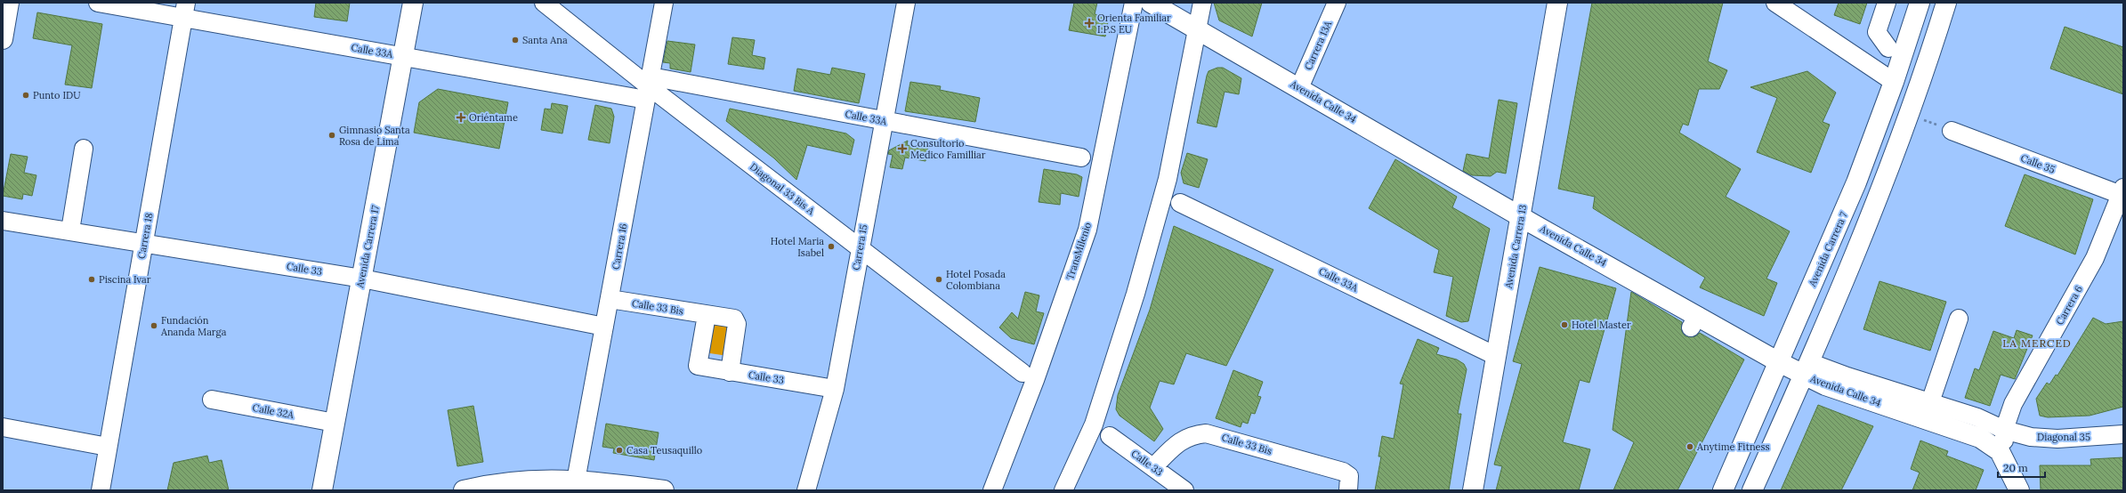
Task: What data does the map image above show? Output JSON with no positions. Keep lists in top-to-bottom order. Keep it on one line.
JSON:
{"streets":{"main road":["Avenida Calle 34","Avenida Carrera 17","Avenida Carrera 13","Avenida Carrera 7"],"street":["Carrera 13A","Calle 33A","Calle 35","Diagonal 33 Bis A","Carrera 18","Carrera 16","Carrera 15","TransMilenio","Calle 33","Carrera 6","Calle 33 Bis","Calle 32A","Diagonal 35"]},"crossings":[["Carrera 13A","Avenida Calle 34"],["Calle 33A","Diagonal 33 Bis A"],["Calle 33A","Carrera 18"],["Calle 33A","Avenida Carrera 17"],["Calle 33A","Carrera 16"],["Calle 33A","Avenida Carrera 13"],["Calle 33A","Carrera 15"],["Avenida Calle 34","Avenida Carrera 13"],["Avenida Calle 34","Avenida Carrera 7"],["Avenida Calle 34","Carrera 6"],["Avenida Calle 34","Diagonal 35"],["Calle 35","Carrera 6"],["Diagonal 33 Bis A","Carrera 16"],["Diagonal 33 Bis A","Carrera 15"],["Carrera 18","Calle 33"],["Avenida Carrera 17","Calle 33"],["Avenida Carrera 17","Calle 32A"],["Carrera 16","Calle 33"],["Carrera 16","Calle 33 Bis"],["Carrera 15","Calle 33"],["Calle 33","Calle 33 Bis"],["Carrera 6","Diagonal 35"]],"districts":["LA MERCED"],"places":{"health":["Orienta Familiar I.P.S EU","Oriéntame","Consultorio Medico Familliar"],"other":["Santa Ana","Punto IDU","Gimnasio Santa Rosa de Lima","Hotel Maria Isabel","Piscina Ivar","Hotel Posada Colombiana","Hotel Master","Fundación Ananda Marga","Anytime Fitness","Casa Teusaquillo"]},"scale_bar":"20 m"}
